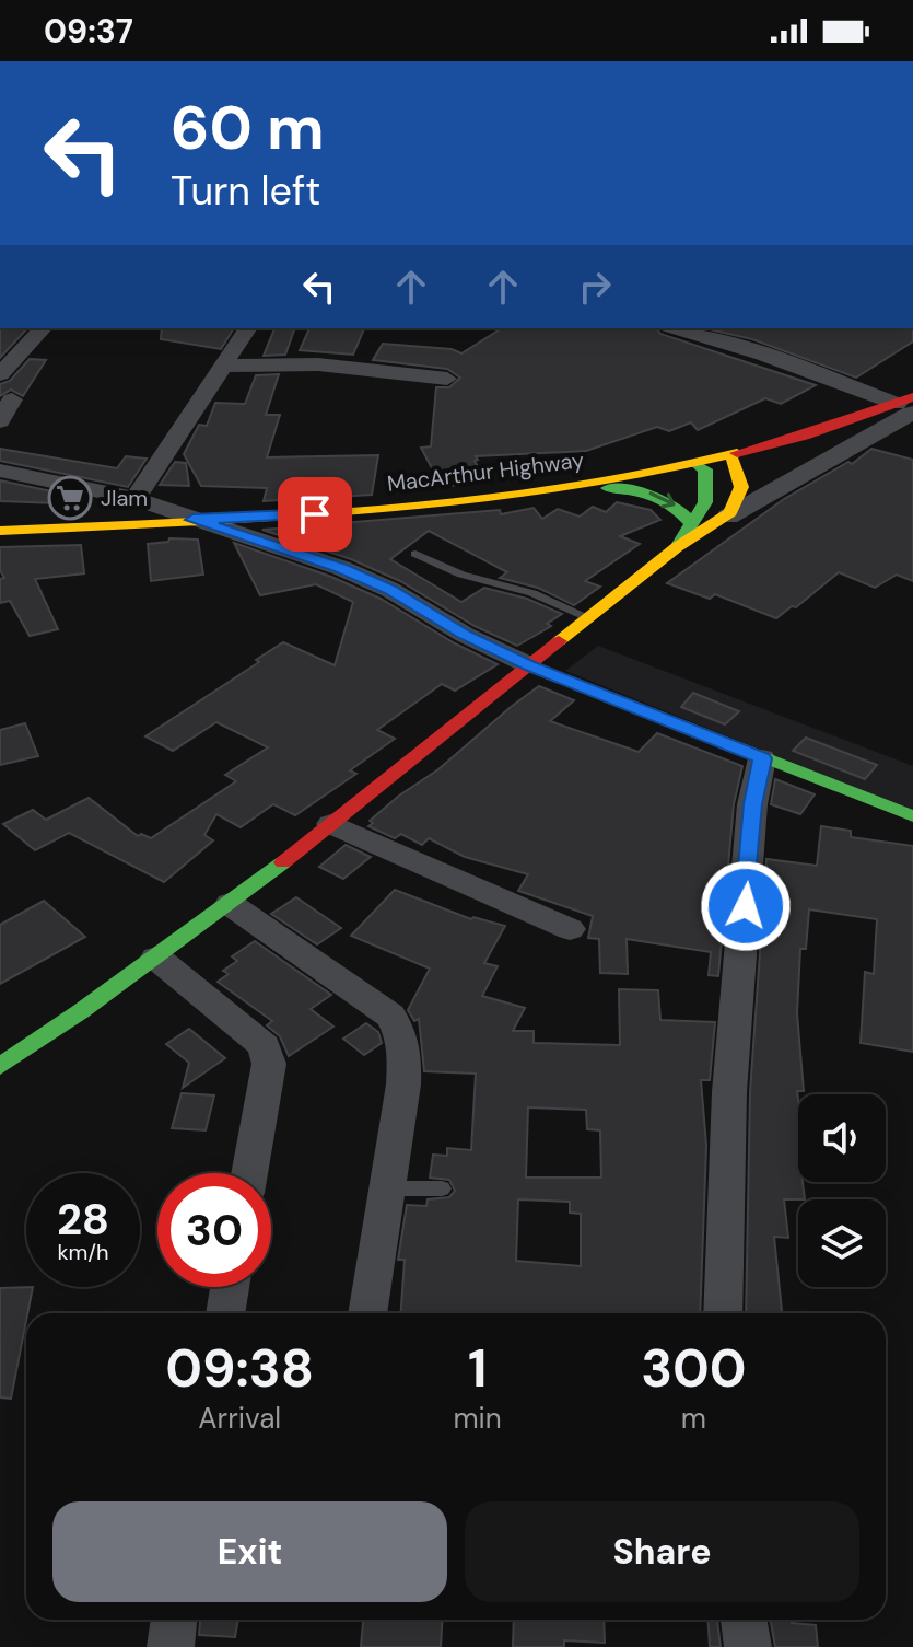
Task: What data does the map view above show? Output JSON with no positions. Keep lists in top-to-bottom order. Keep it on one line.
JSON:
{"streets":{"main road":["MacArthur Highway"]},"places":{"supermarket":["Jlam"]},"page":{"status":"09:37","turn":["60 m","Turn left"],"speed":"28 km/h","limit":"30","eta":["09:38","Arrival","1","min","300","m"],"buttons":["Exit","Share"]}}
